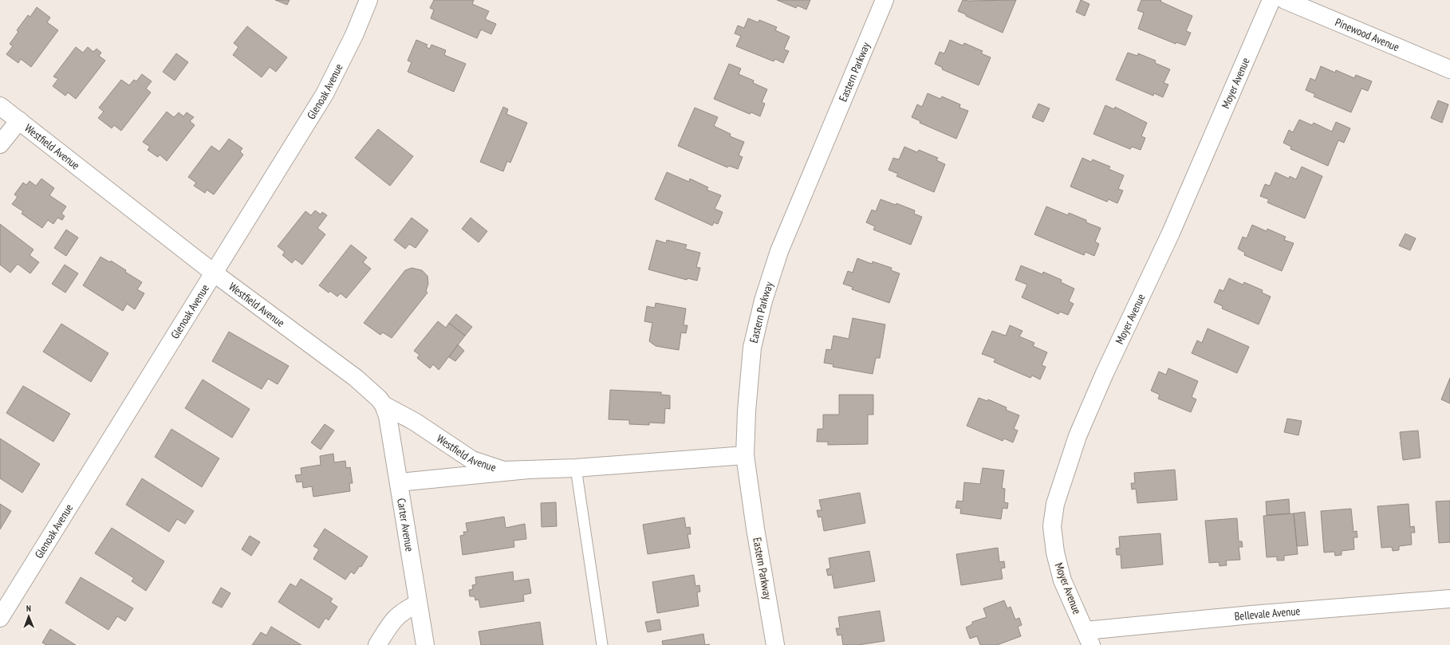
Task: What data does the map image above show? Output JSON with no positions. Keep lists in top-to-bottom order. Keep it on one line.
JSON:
{"streets":{"street":["Pinewood Avenue","Eastern Parkway","Moyer Avenue","Glenoak Avenue","Westfield Avenue","Carter Avenue","Bellevale Avenue"]},"crossings":[["Eastern Parkway","Westfield Avenue"],["Moyer Avenue","Bellevale Avenue"],["Glenoak Avenue","Westfield Avenue"],["Westfield Avenue","Carter Avenue"]],"north":"top"}
